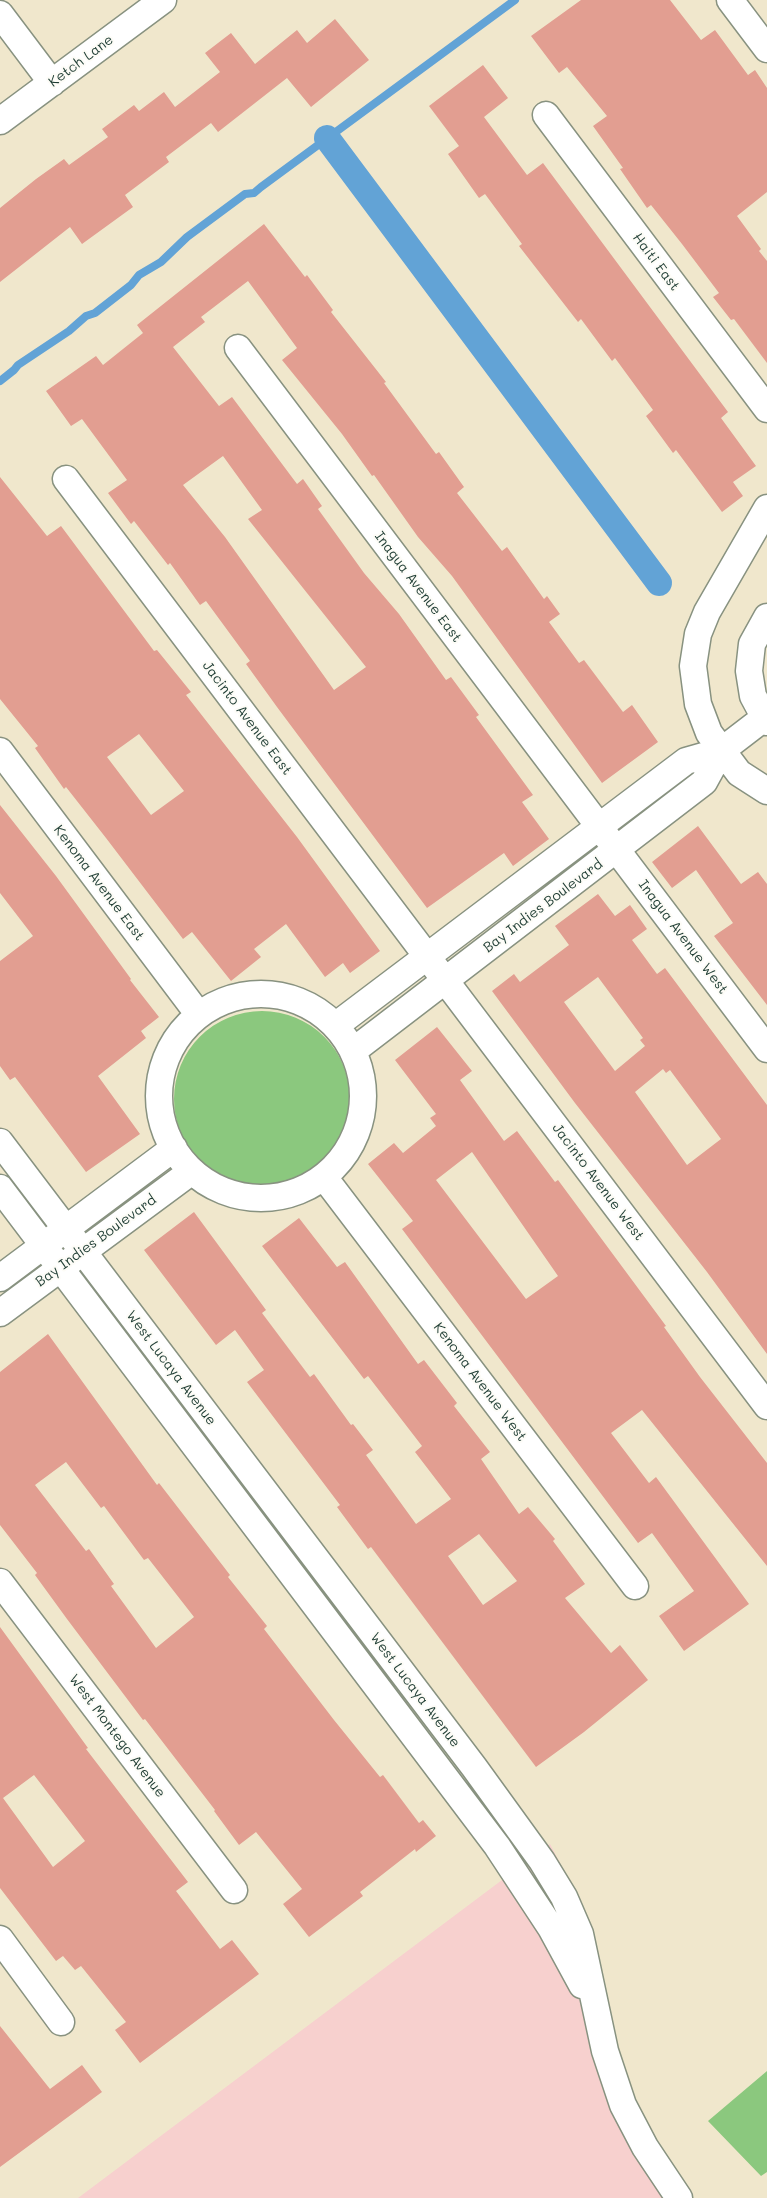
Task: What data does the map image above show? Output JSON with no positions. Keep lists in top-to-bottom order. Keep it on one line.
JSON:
{"streets":{"street":["Ketch Lane","Haiti East","Inagua Avenue East","Jacinto Avenue East","Kenoma Avenue East","Bay Indies Boulevard","Inagua Avenue West","Jacinto Avenue West","West Lucaya Avenue","Kenoma Avenue West","West Montego Avenue"]},"crossings":[["Inagua Avenue East","Bay Indies Boulevard"],["Inagua Avenue East","Inagua Avenue West"],["Jacinto Avenue East","Bay Indies Boulevard"],["Jacinto Avenue East","Jacinto Avenue West"],["Bay Indies Boulevard","Inagua Avenue West"],["Bay Indies Boulevard","Jacinto Avenue West"],["Bay Indies Boulevard","West Lucaya Avenue"]]}
